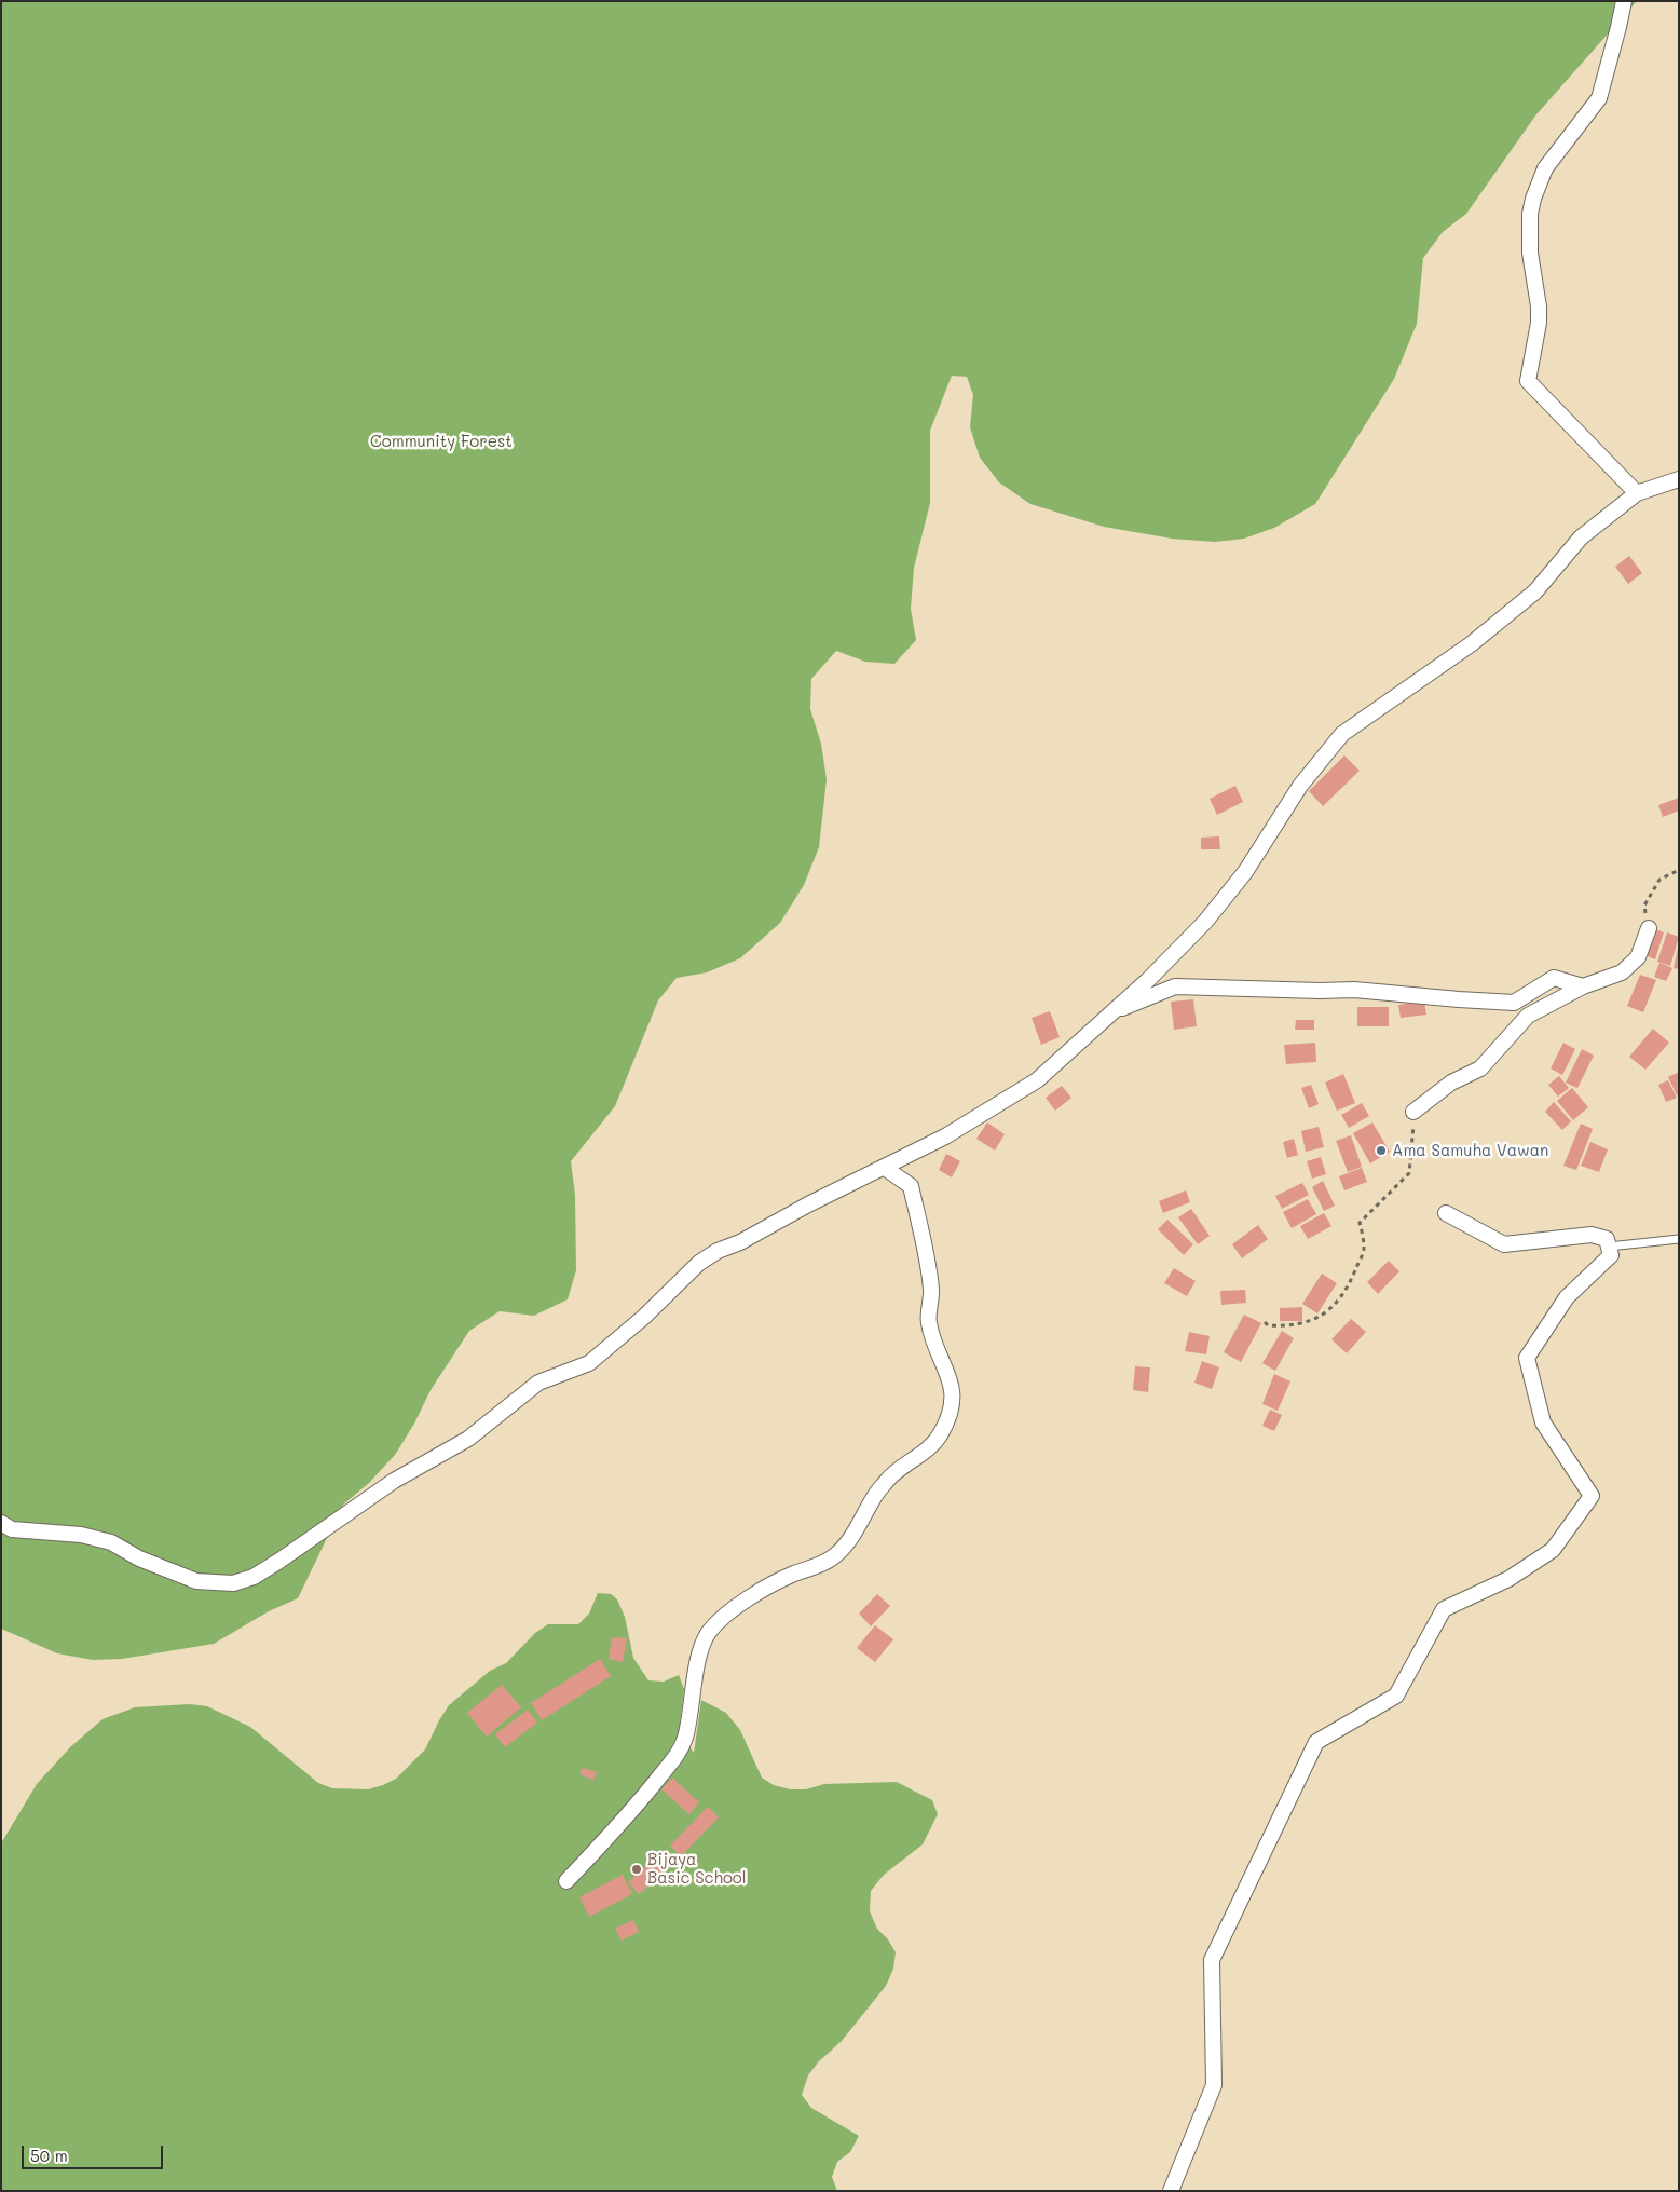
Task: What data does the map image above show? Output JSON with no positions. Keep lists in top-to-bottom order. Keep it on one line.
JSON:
{"parks":["Community Forest"],"places":["Ama Samuha Vawan","Bijaya Basic School"],"scale_bar":"50 m"}
